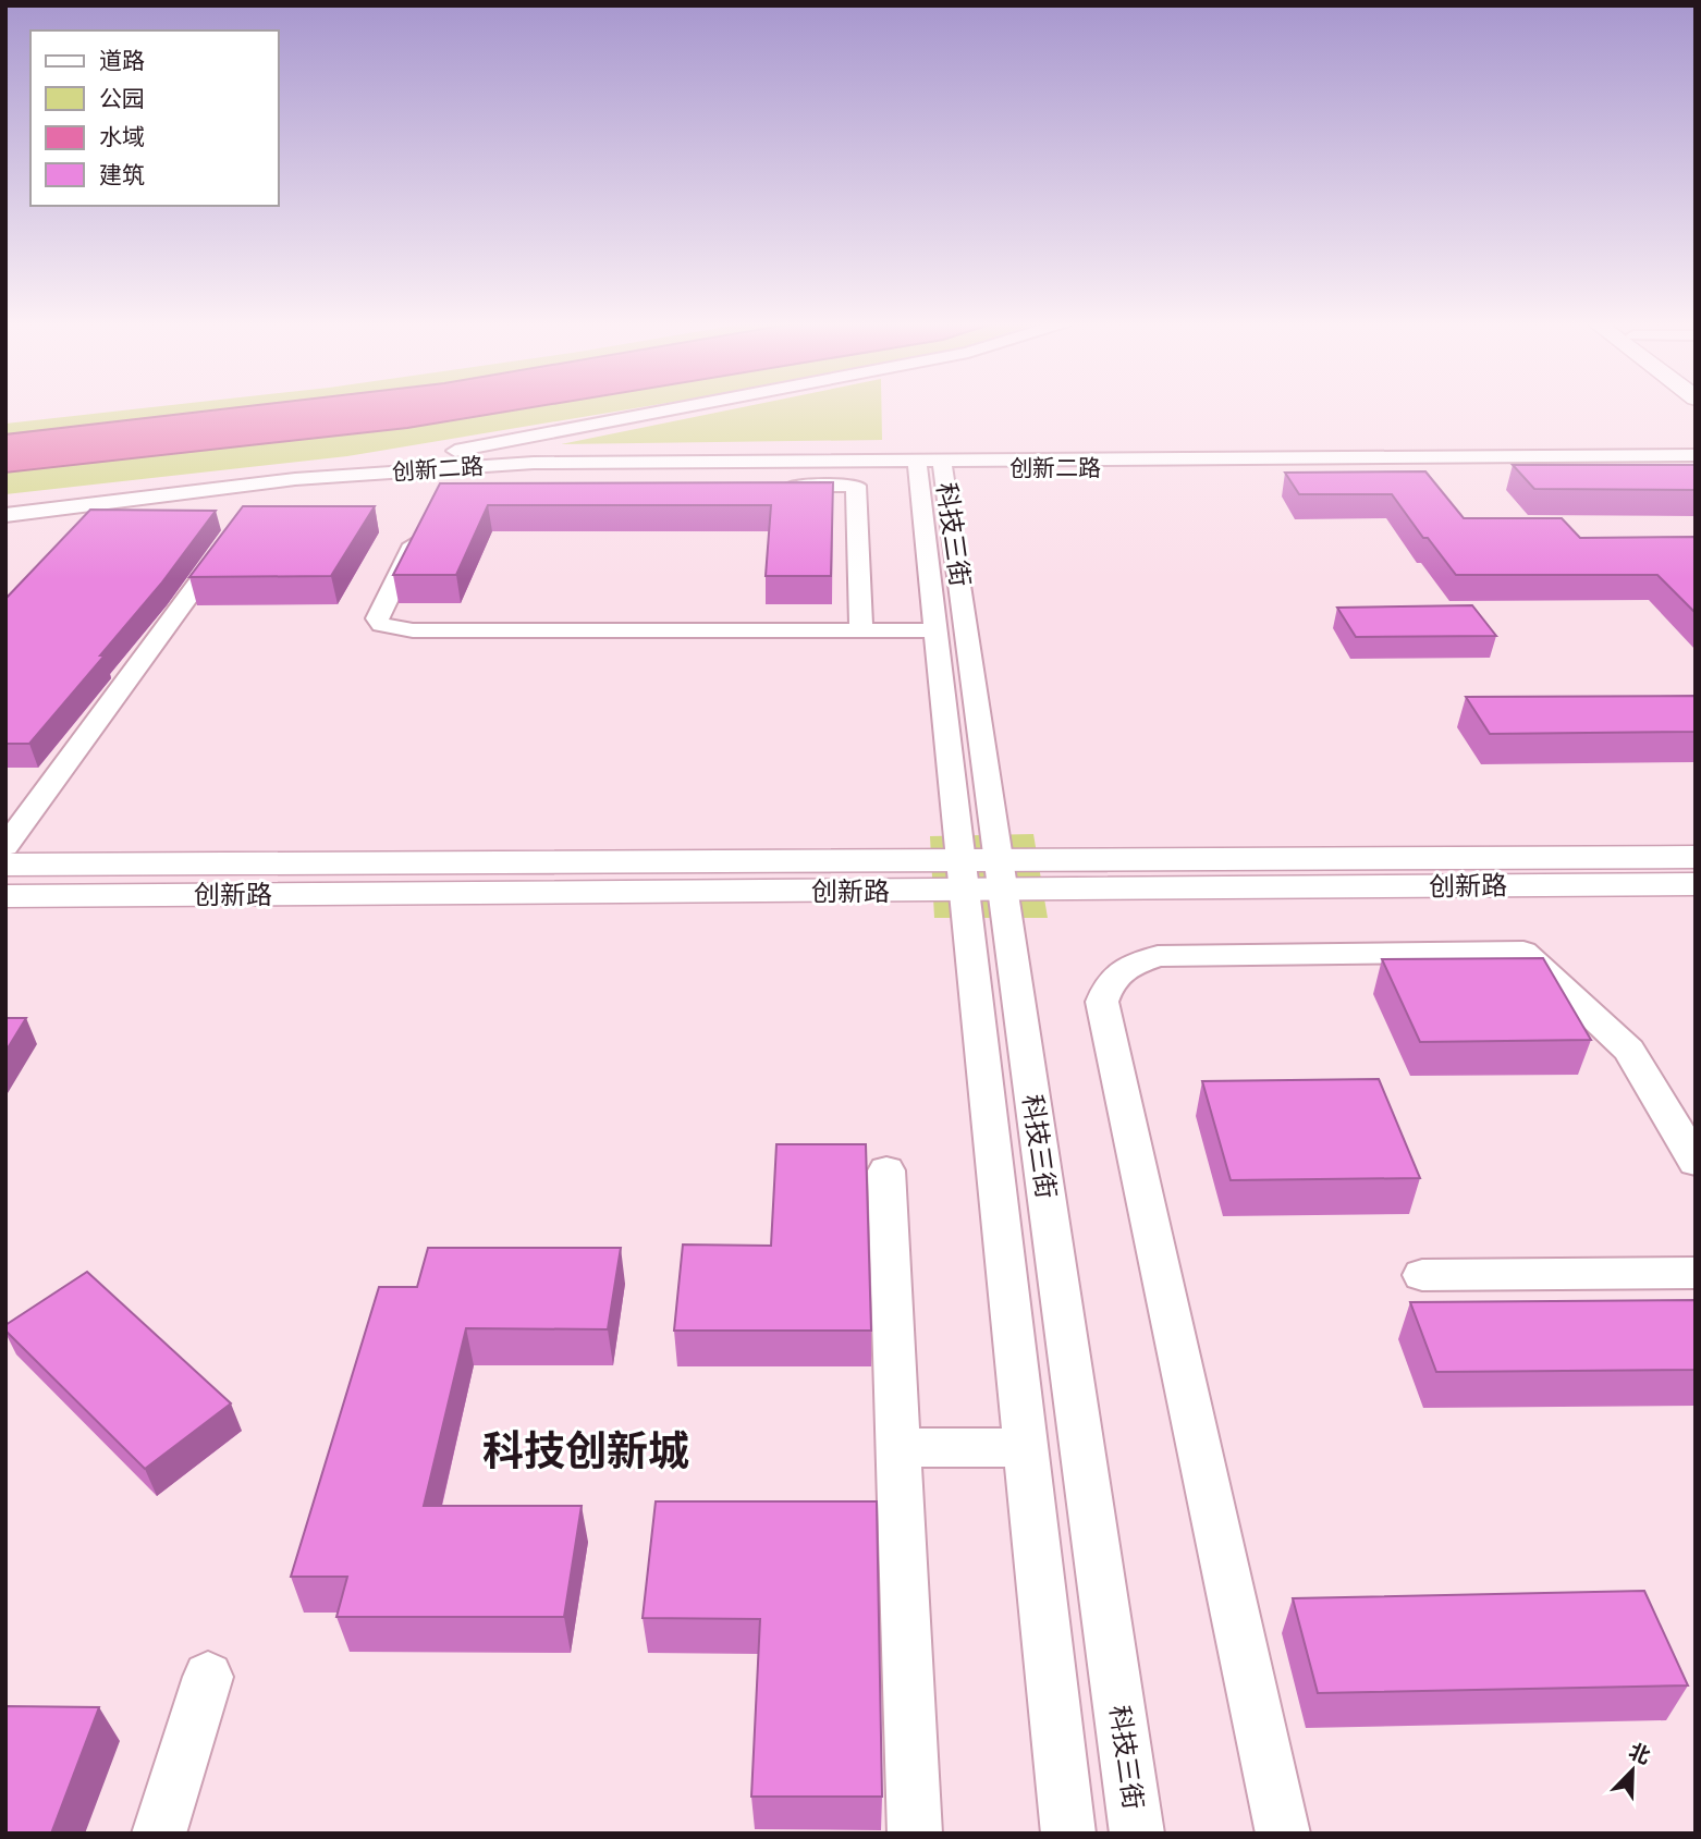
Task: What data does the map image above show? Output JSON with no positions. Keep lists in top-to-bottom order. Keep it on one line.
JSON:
{"streets":{"main road":["创新路"],"street":["创新二路","科技三街"]},"crossings":[["创新二路","科技三街"],["科技三街","创新路"]],"districts":["科技创新城"],"legend":["道路","公园","水域","建筑"],"north":"top right"}
